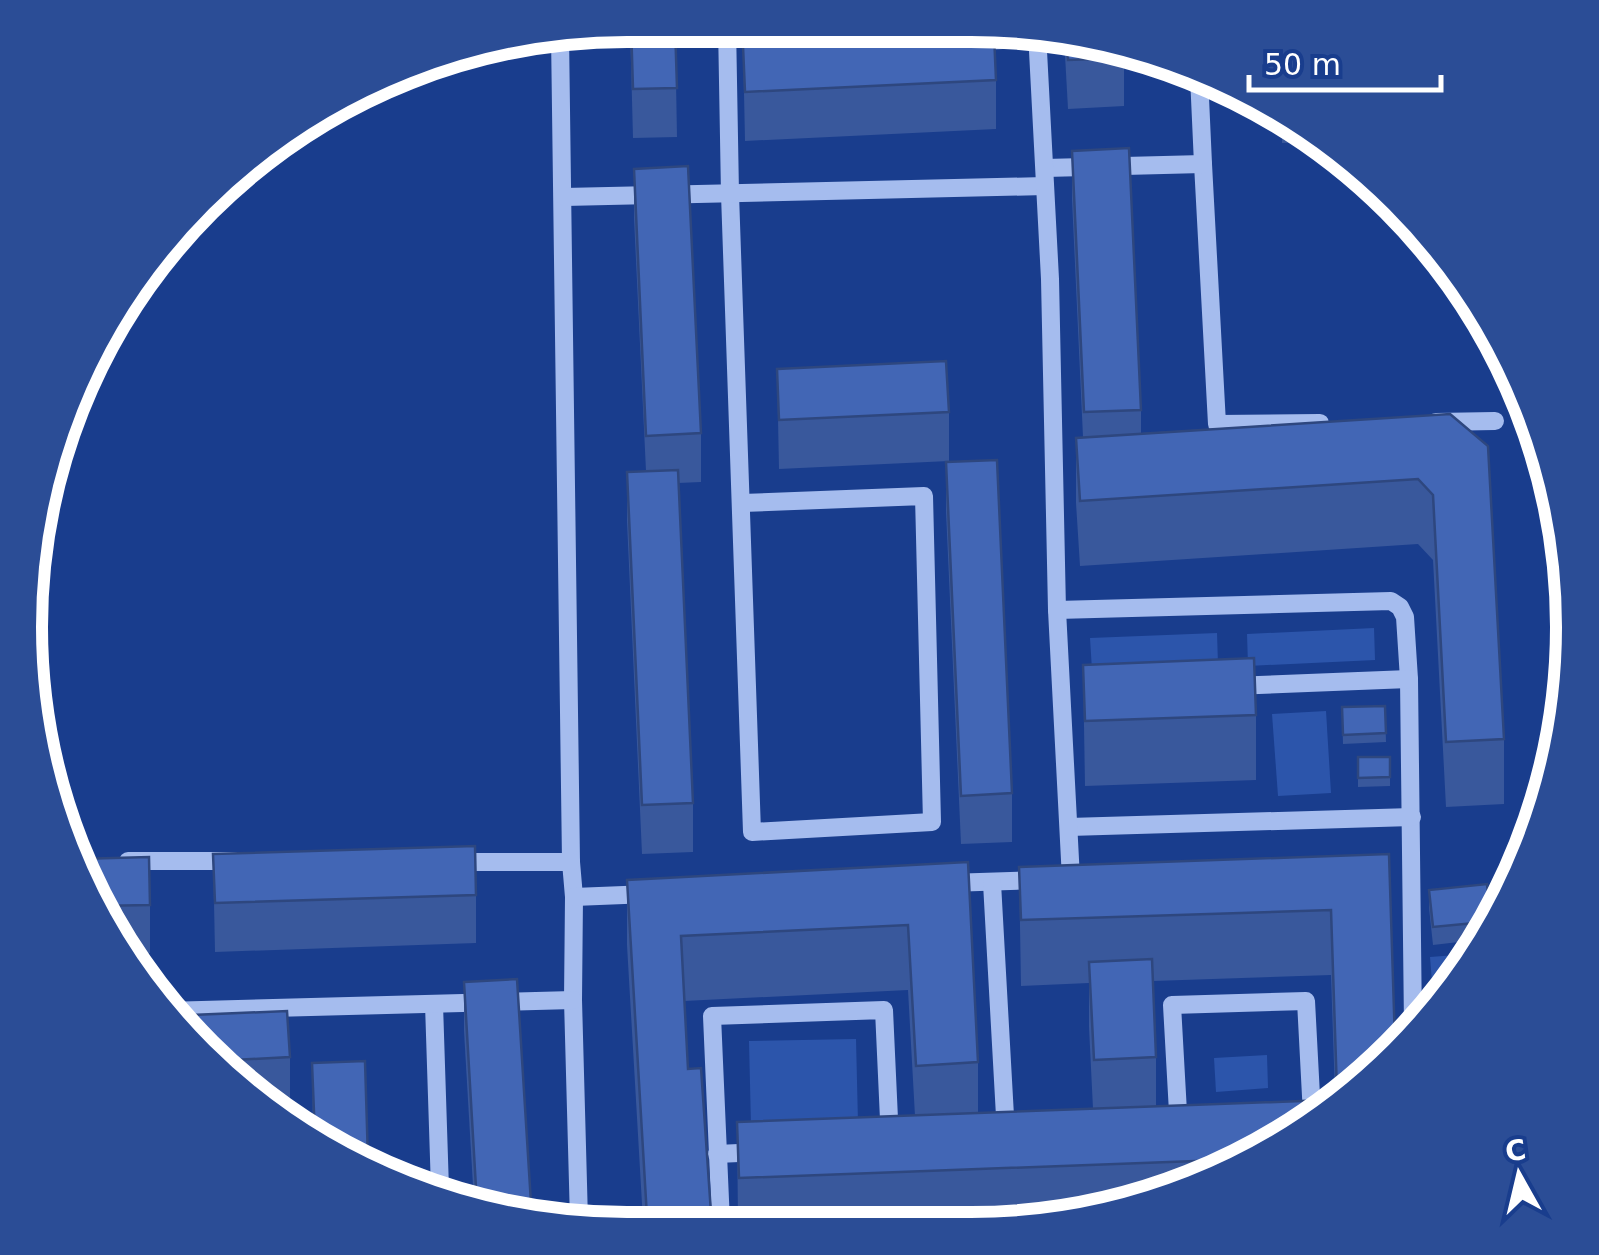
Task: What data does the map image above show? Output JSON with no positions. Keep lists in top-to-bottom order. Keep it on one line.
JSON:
{"scale_bar":"50 m","north":"top"}
